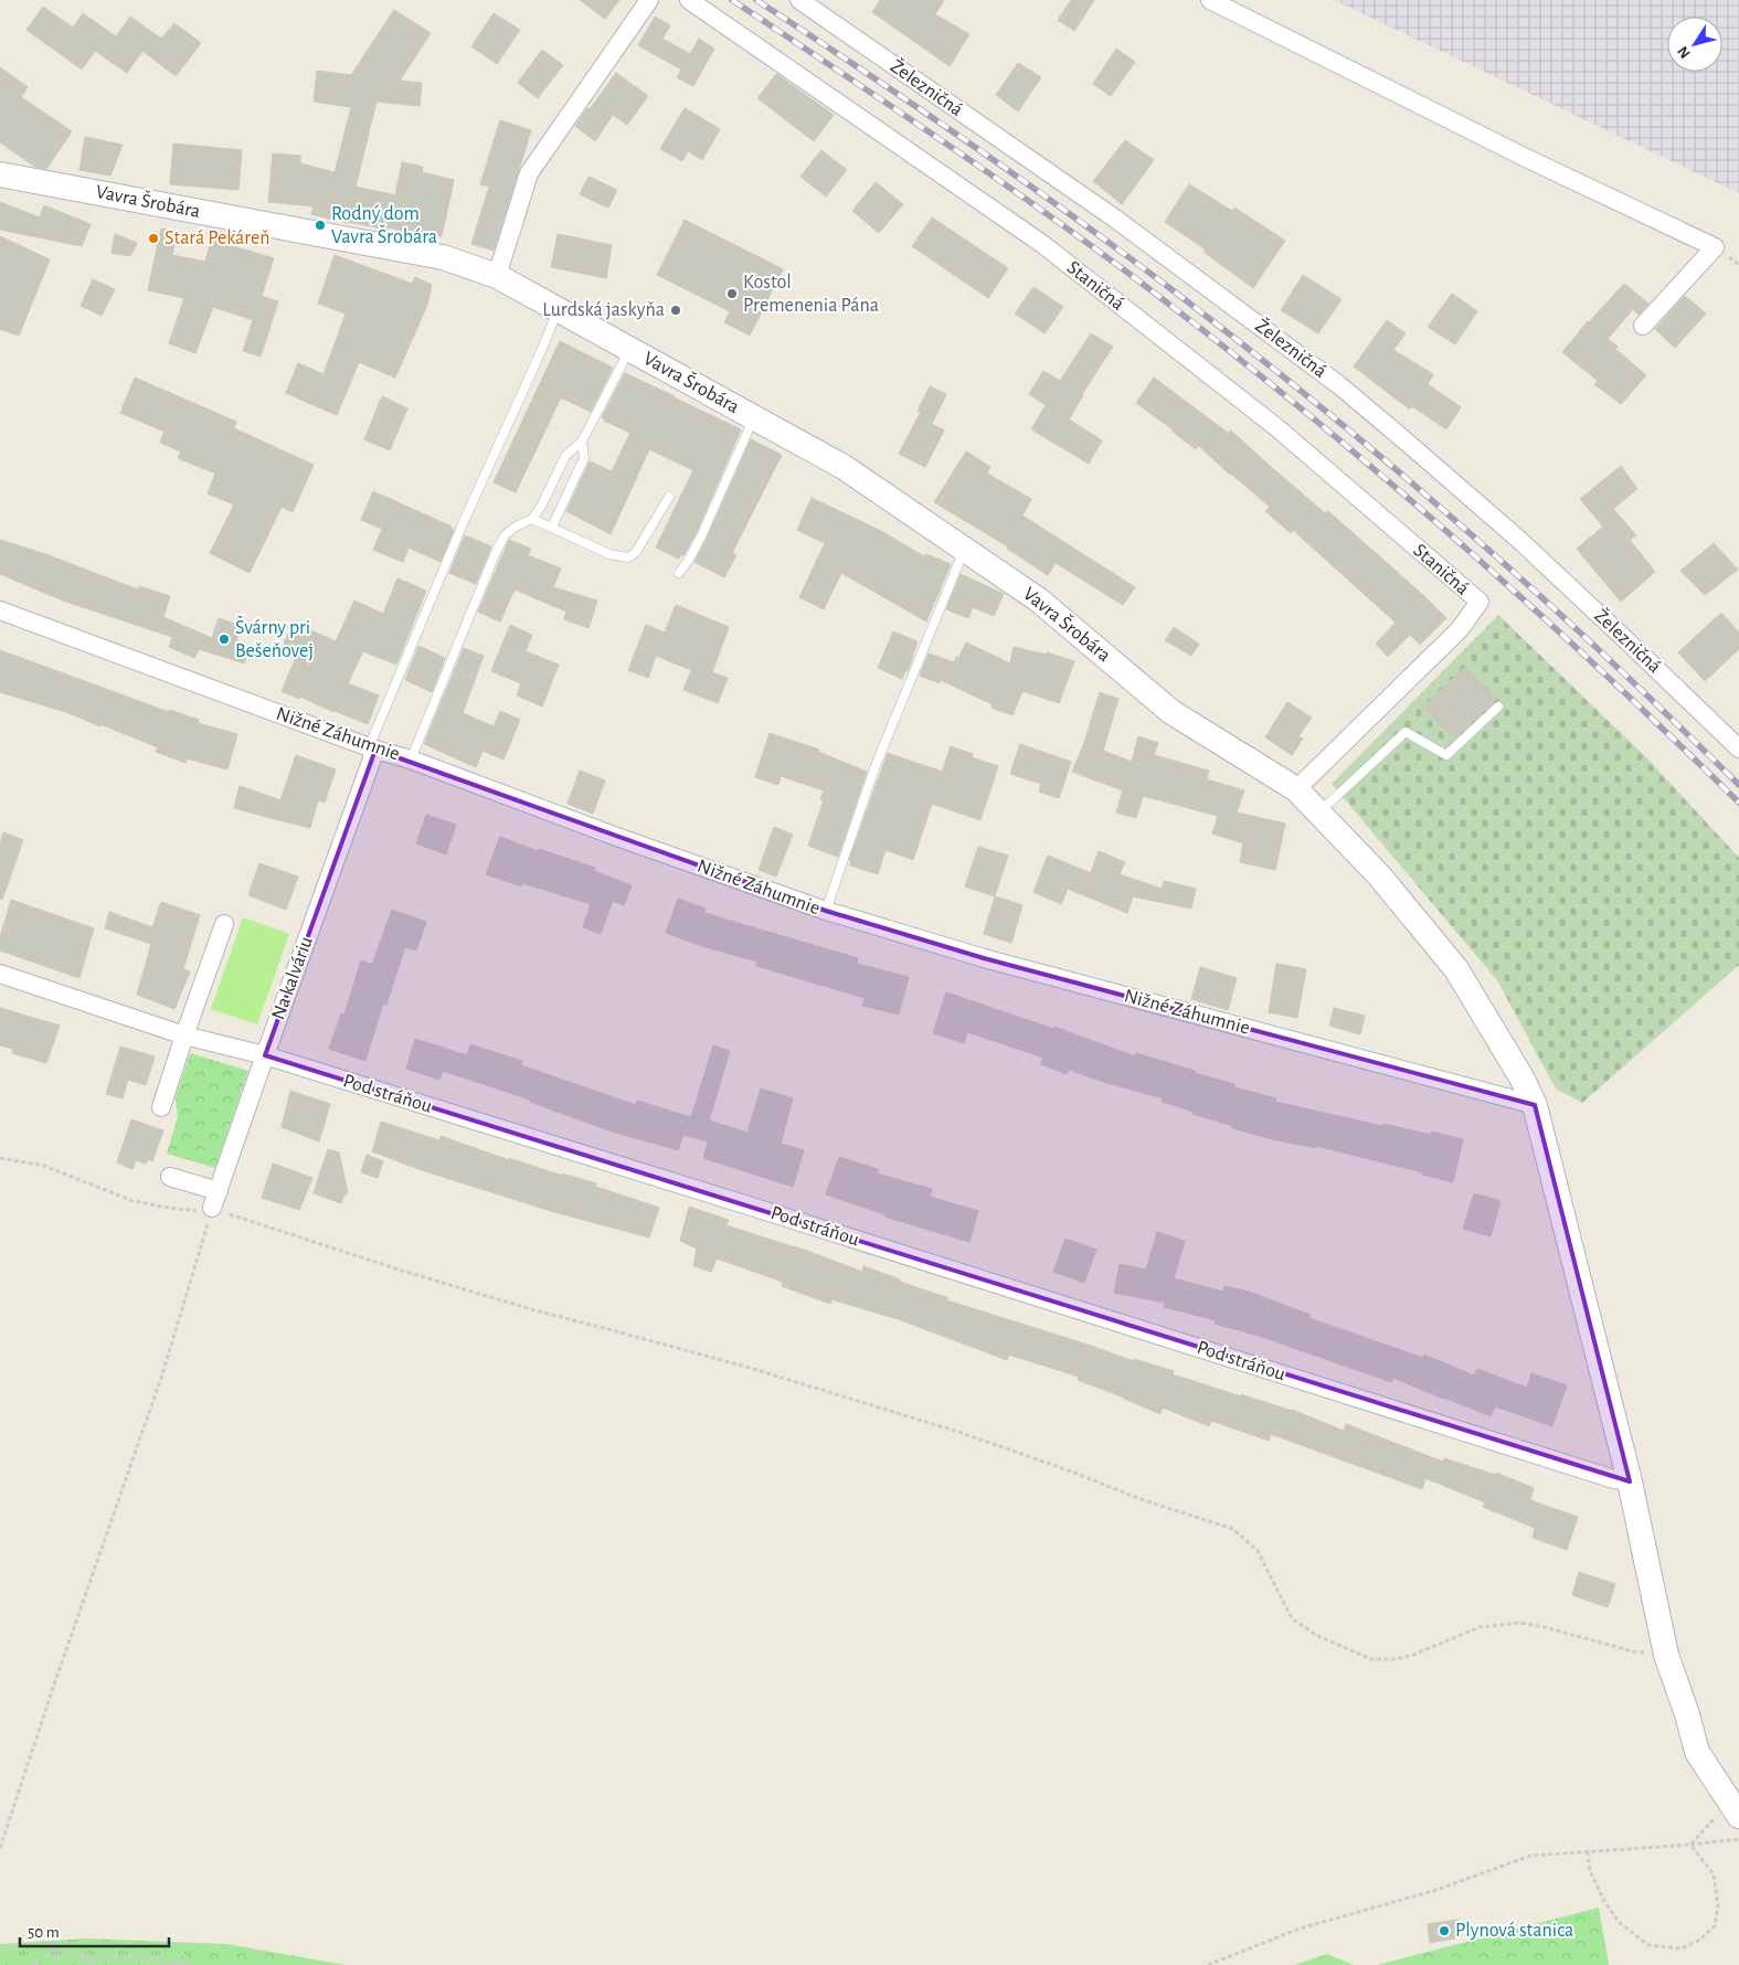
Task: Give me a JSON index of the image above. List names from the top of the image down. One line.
{"streets":{"street":["Železničná","Vavra Šrobára","Staničná","Nižné Záhumnie","Na kalváriu","Pod stráňou"]},"crossings":[["Vavra Šrobára","Staničná"],["Vavra Šrobára","Nižné Záhumnie"],["Vavra Šrobára","Pod stráňou"],["Nižné Záhumnie","Na kalváriu"],["Na kalváriu","Pod stráňou"]],"places":["Rodný dom Vavra Šrobára","Stará Pekáreň","Kostol Premenenia Pána","Lurdská jaskyňa","Švárny pri Bešeňovej","Plynová stanica"],"scale_bar":"50 m","north":"bottom left"}
